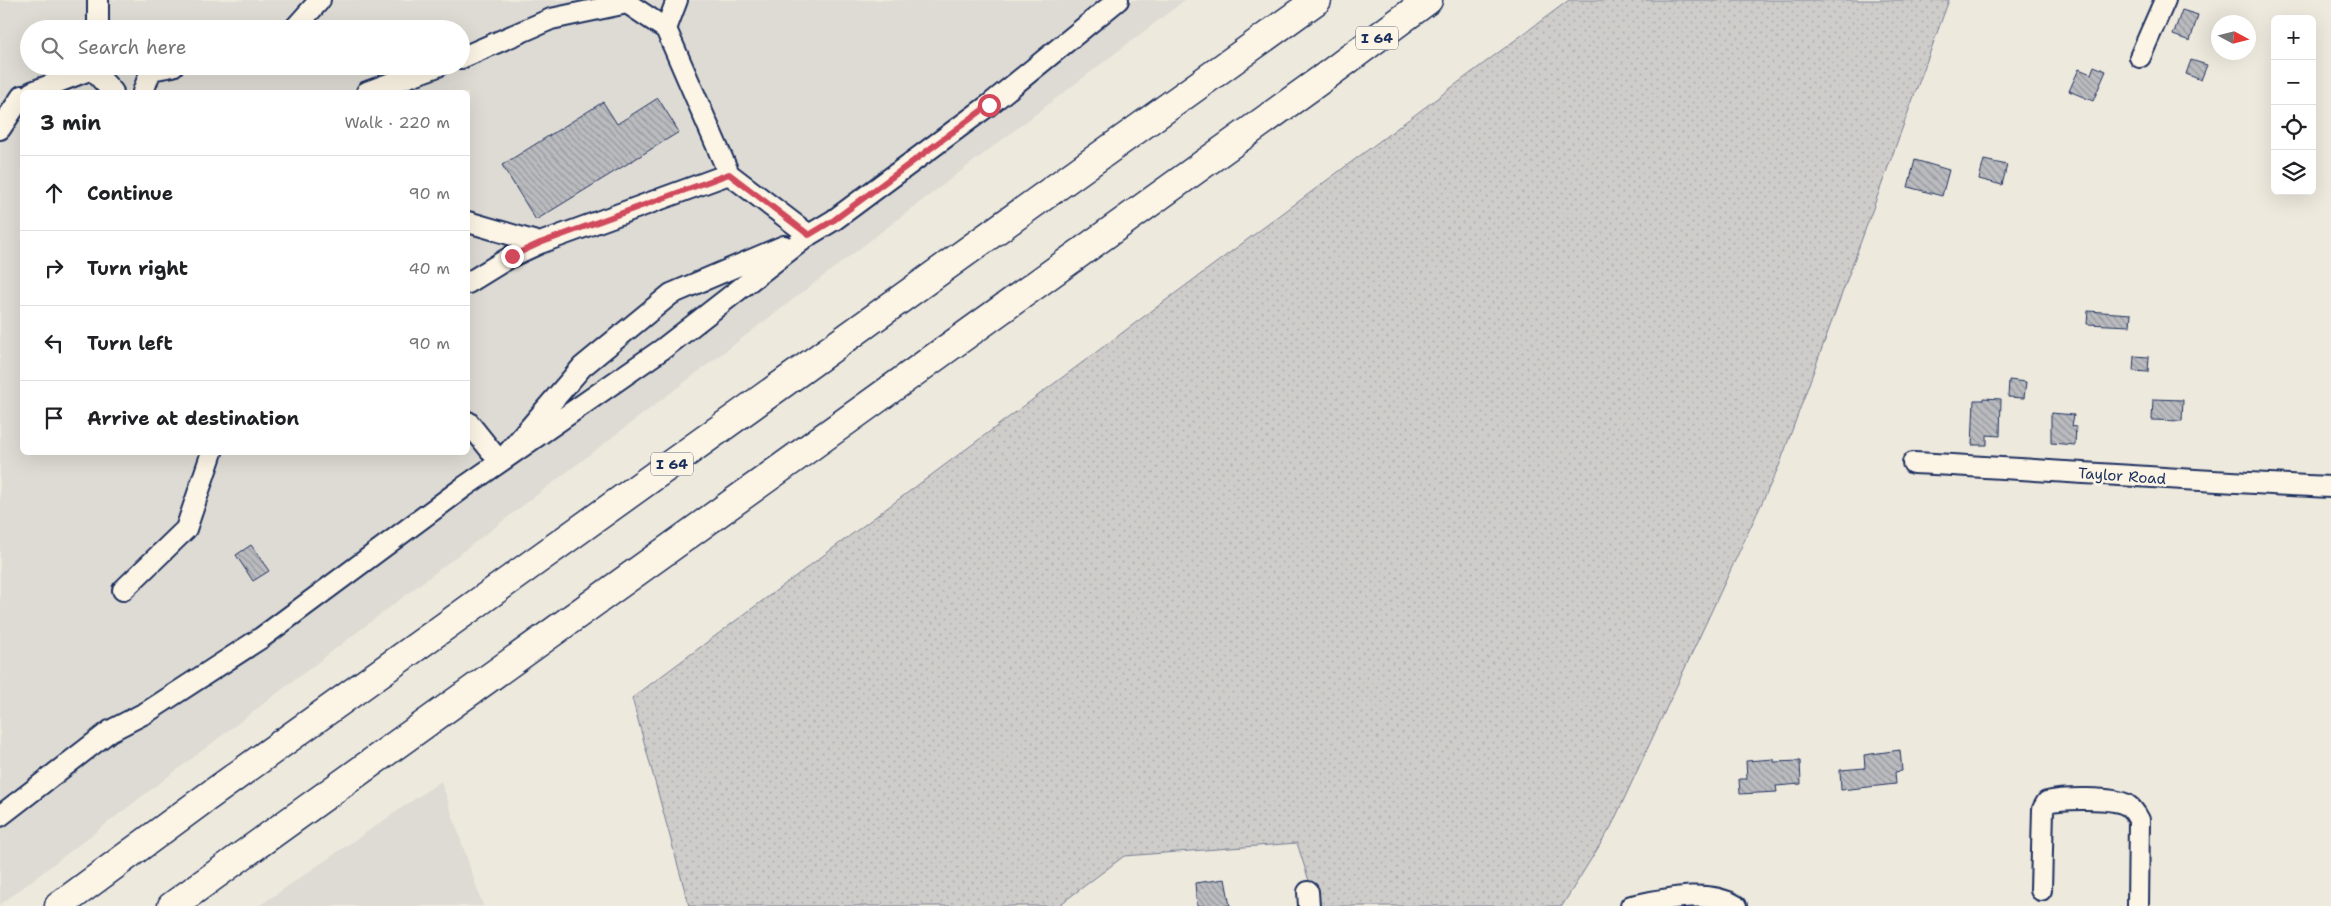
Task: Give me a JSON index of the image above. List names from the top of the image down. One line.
{"streets":{"highway":["I 64"],"street":["Taylor Road"]},"north":"right","page":{"map_buttons":["+","−"],"search":"Search here","heading":["3 min","Walk · 220 m"],"list":[["Continue","90 m"],["Turn right","40 m"],["Turn left","90 m"],"Arrive at destination"]}}
